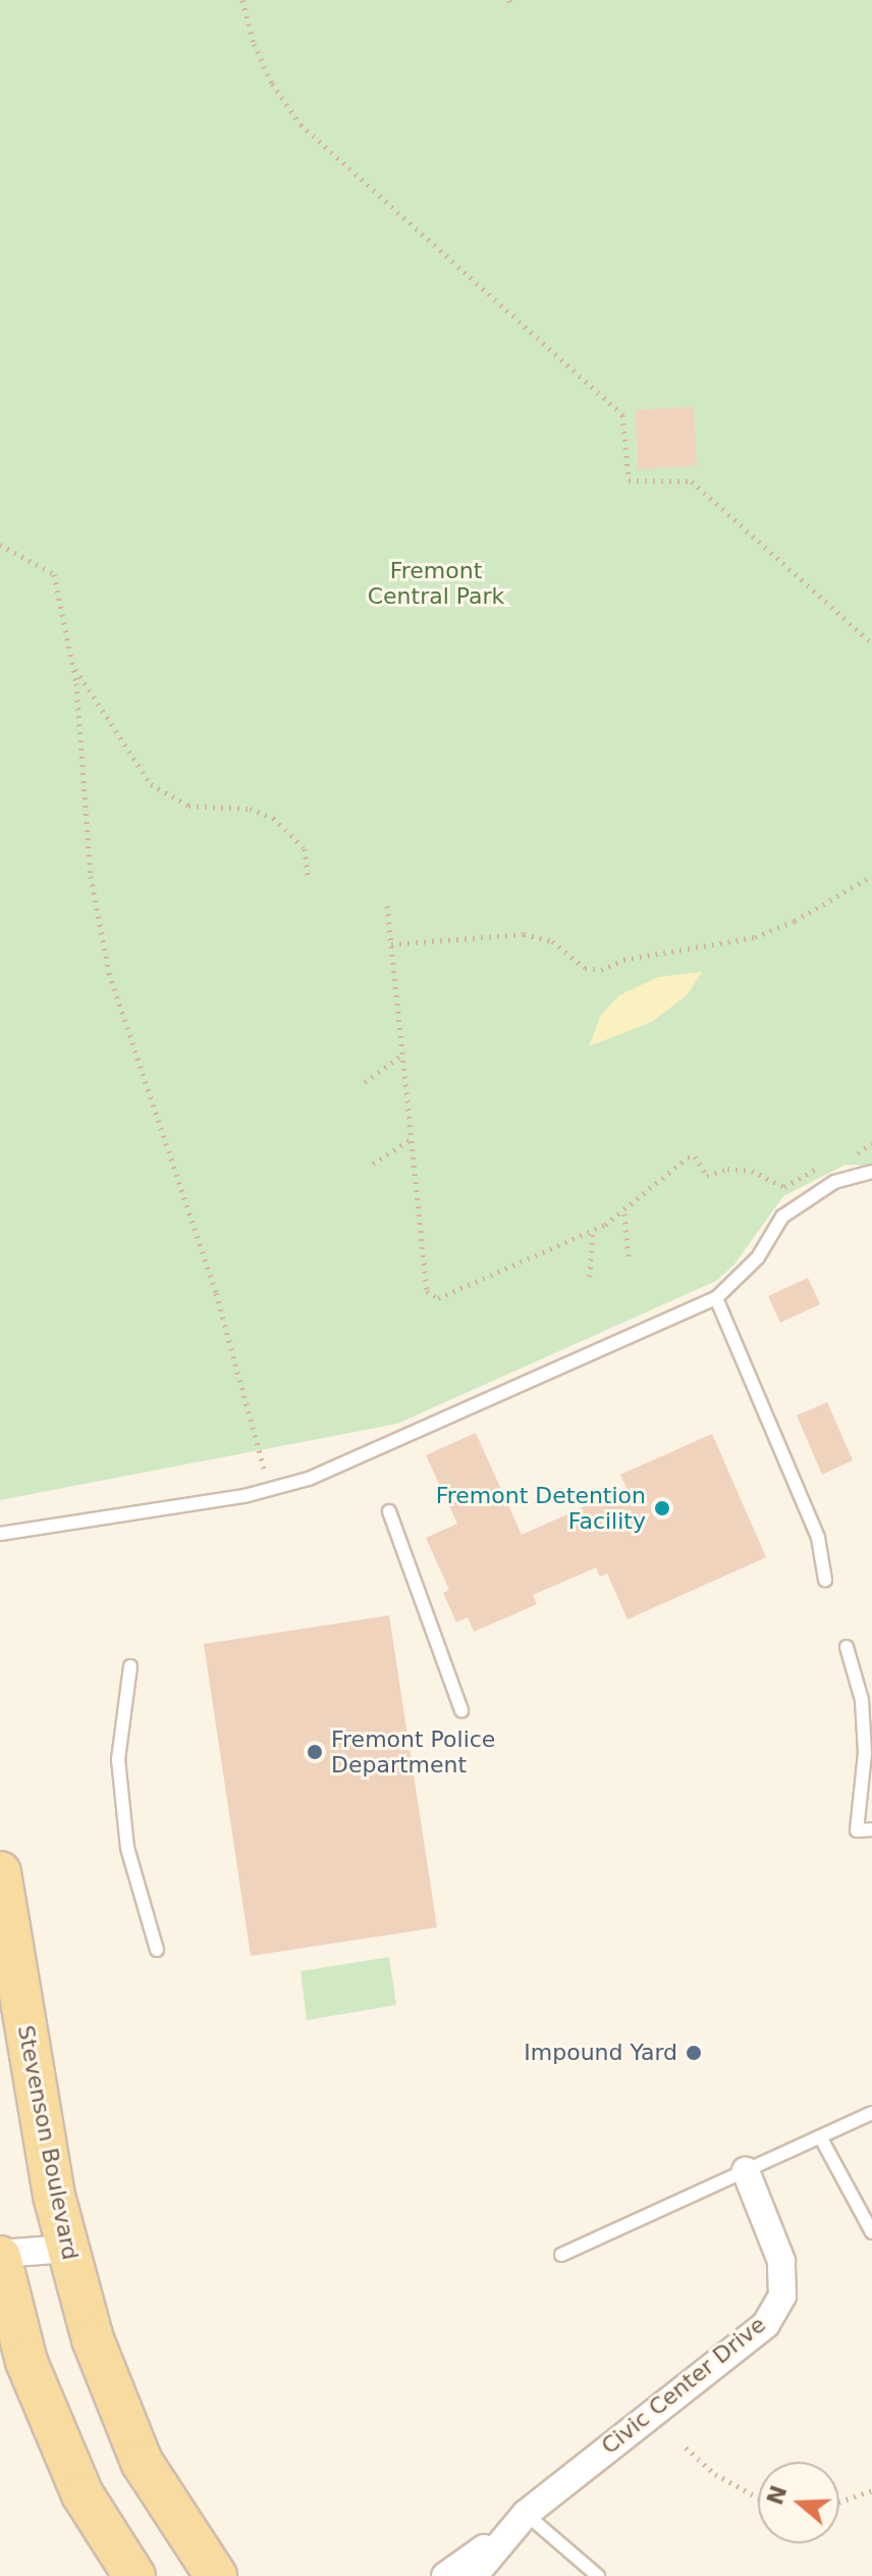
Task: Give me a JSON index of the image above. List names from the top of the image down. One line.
{"streets":{"main road":["Stevenson Boulevard"],"street":["Civic Center Drive"]},"parks":["Fremont Central Park"],"places":["Fremont Detention Facility","Fremont Police Department","Impound Yard"],"north":"left"}
